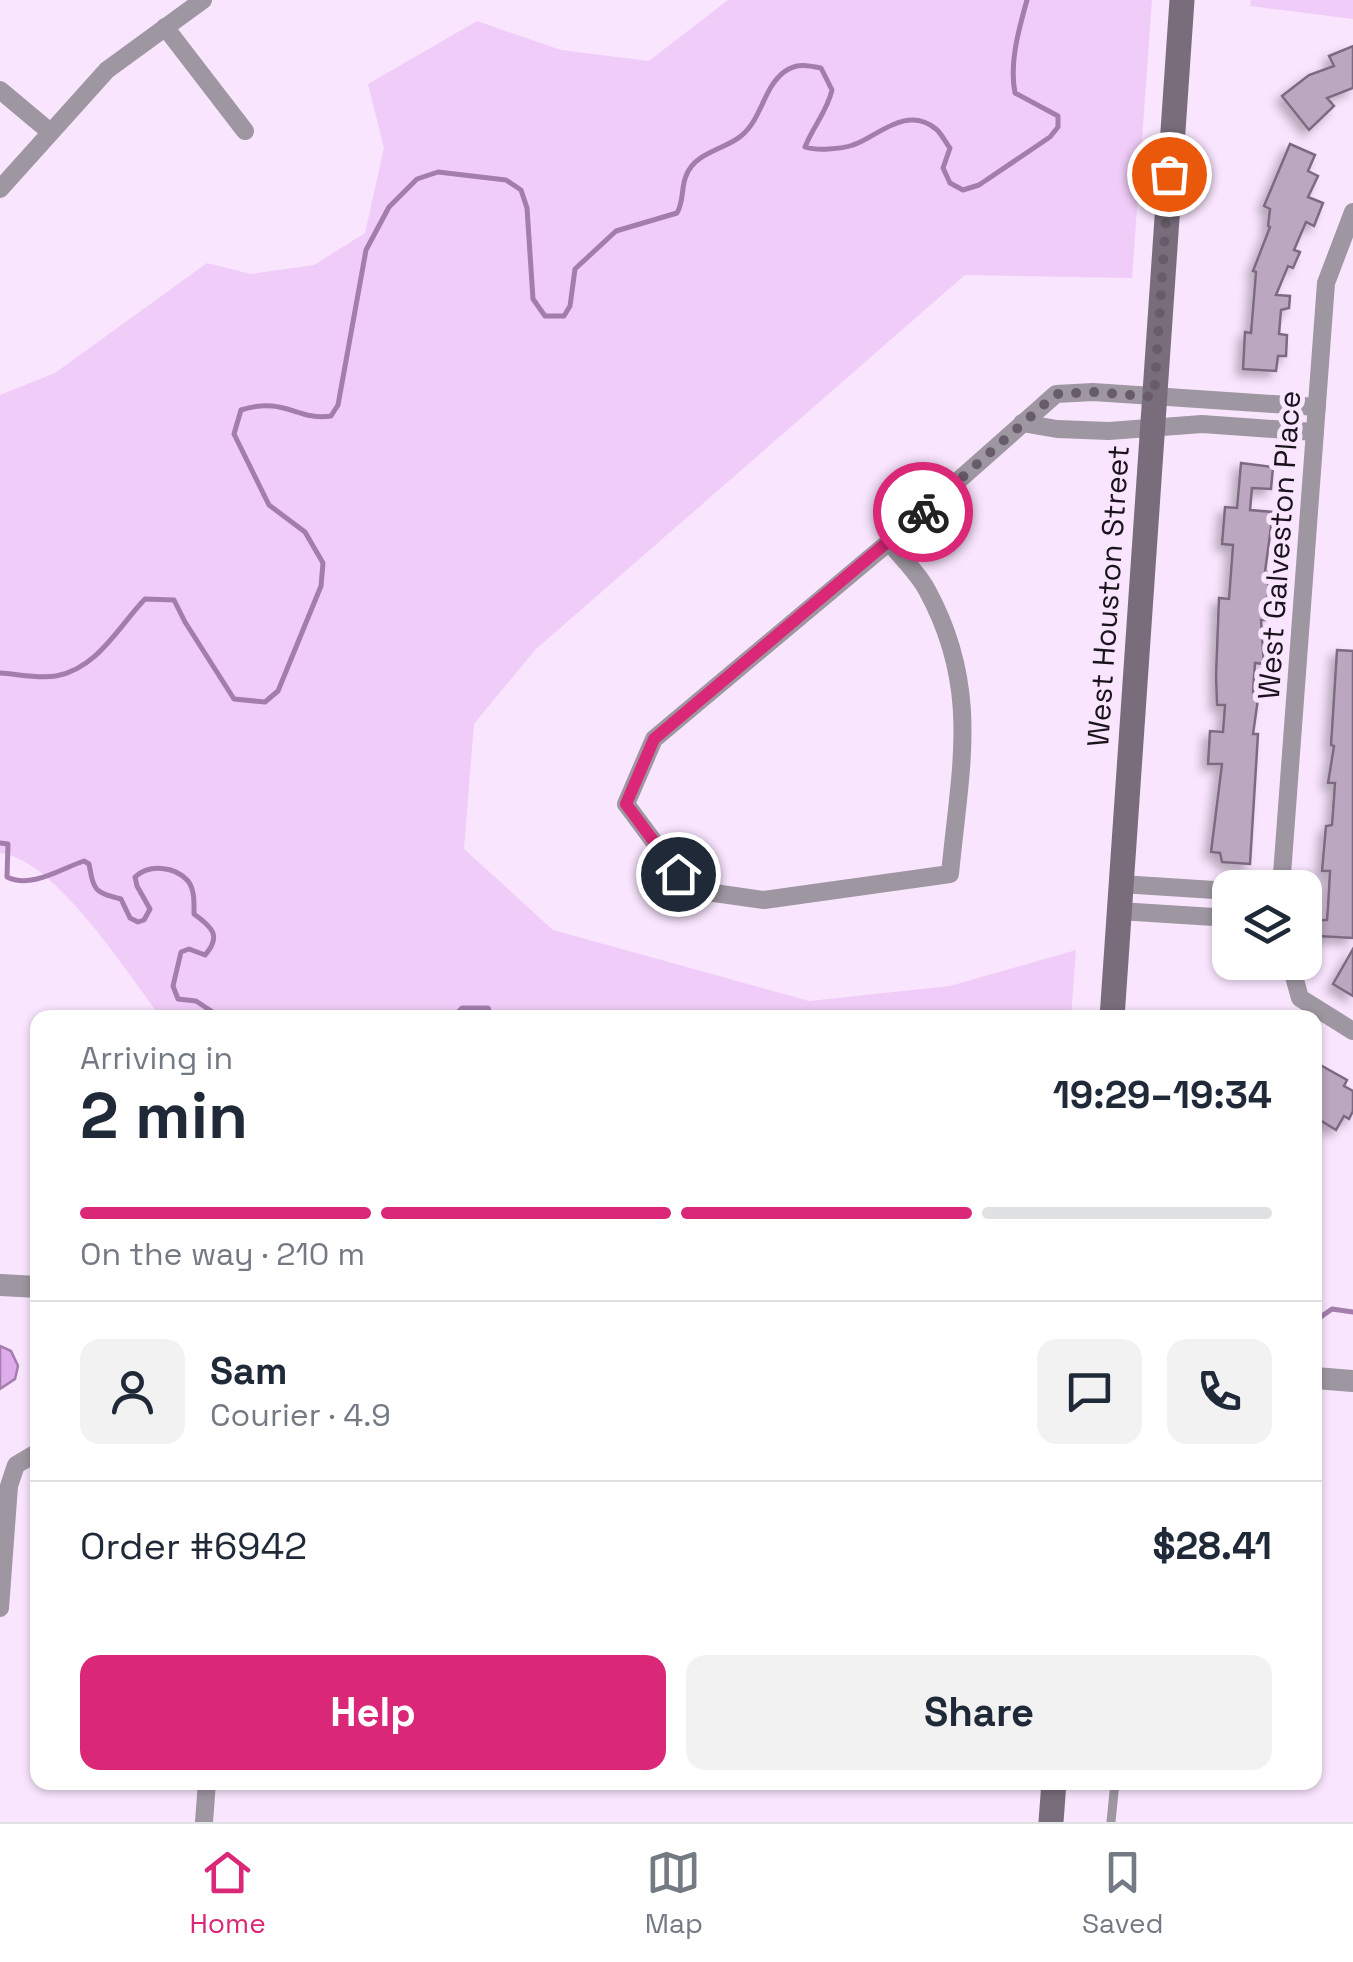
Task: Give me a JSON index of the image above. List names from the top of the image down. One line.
{"streets":{"main road":["West Houston Street"],"street":["West Galveston Place"]},"page":{"heading":["2 min","Arriving in","19:29–19:34"],"panel":["Sam","Courier · 4.9","Order #6942","$28.41"],"bar":"On the way · 210 m","buttons":["Help","Share"],"tabs":["Home","Map","Saved"]}}
